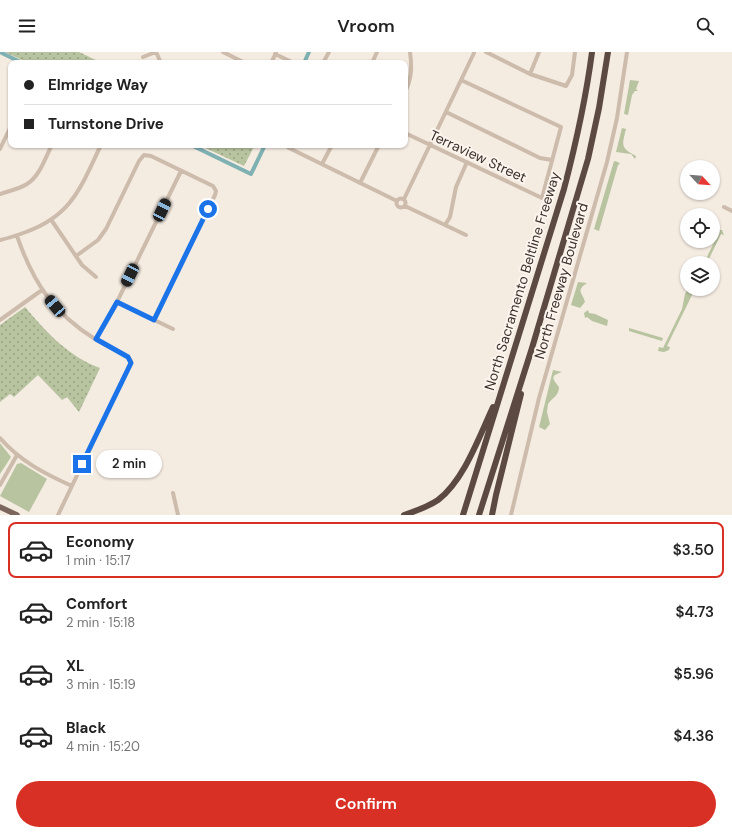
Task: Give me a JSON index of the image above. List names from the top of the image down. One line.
{"streets":{"highway":["North Sacramento Beltline Freeway"],"street":["Terraview Street","North Freeway Boulevard"]},"north":"bottom right","page":{"header":"Vroom","banner":["Elmridge Way","Turnstone Drive"],"bubble":"2 min","list":[{"name":"Economy","note":"1 min · 15:17","value":"$3.50"},{"name":"Comfort","note":"2 min · 15:18","value":"$4.73"},{"name":"XL","note":"3 min · 15:19","value":"$5.96"},{"name":"Black","note":"4 min · 15:20","value":"$4.36"}],"buttons":"Confirm"}}
